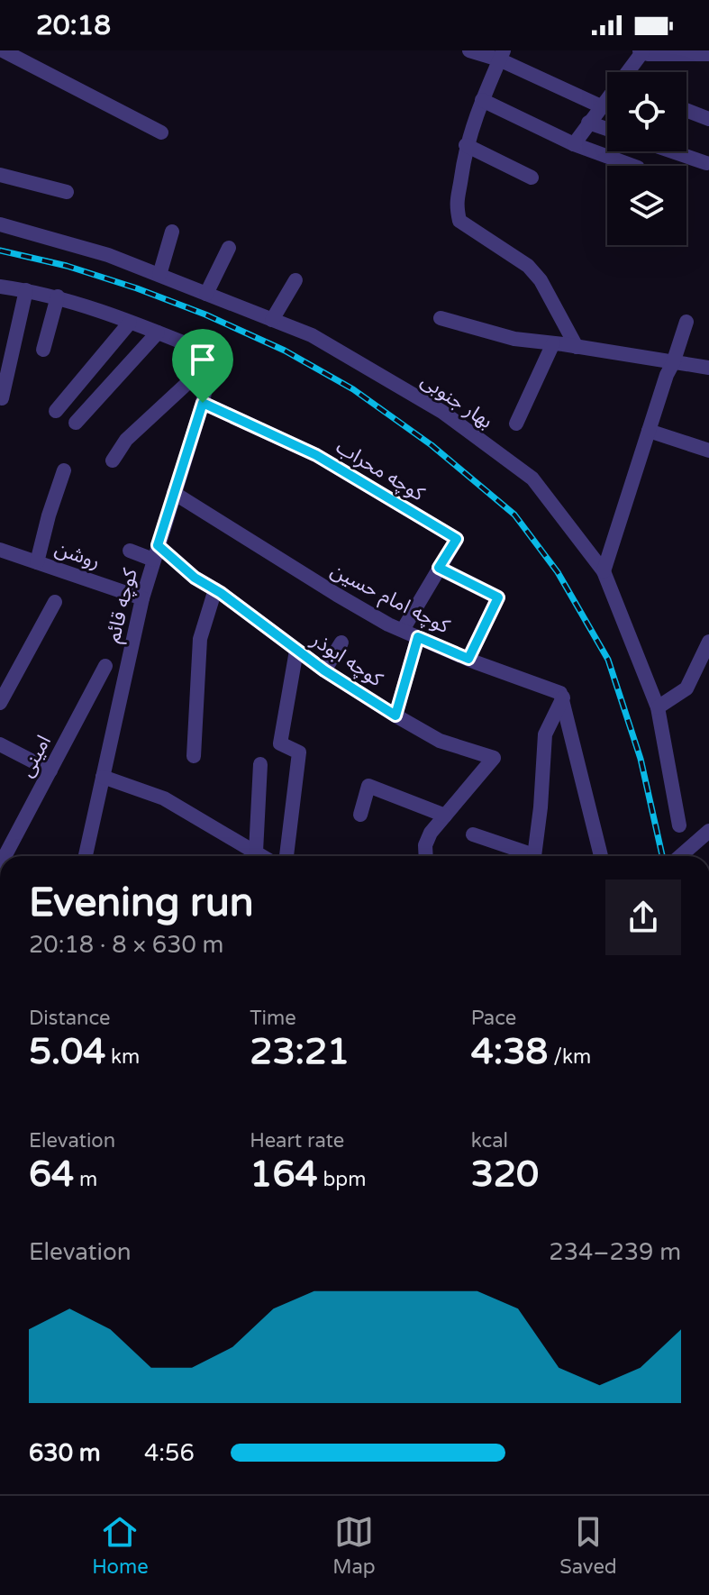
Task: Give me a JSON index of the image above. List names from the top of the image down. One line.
{"streets":{"street":["بهار جنوبی","کوچه محراب","روشن","کوچه امام حسین","کوچه قائم","کوچه ابوذر","امینی"]},"crossings":[["کوچه محراب","کوچه قائم"],["روشن","کوچه قائم"],["کوچه امام حسین","کوچه قائم"],["کوچه قائم","کوچه ابوذر"]],"page":{"status":"20:18","heading":["Evening run","20:18 · 8 × 630 m"],"stats":[["Distance","5.04 km"],["Time","23:21"],["Pace","4:38 /km"],["Elevation","64 m"],["Heart rate","164 bpm"],["kcal","320"]],"chart":["Elevation","234–239 m"],"list":[{"name":"630 m","note":"4:56"}],"tabs":["Home","Map","Saved"]}}
